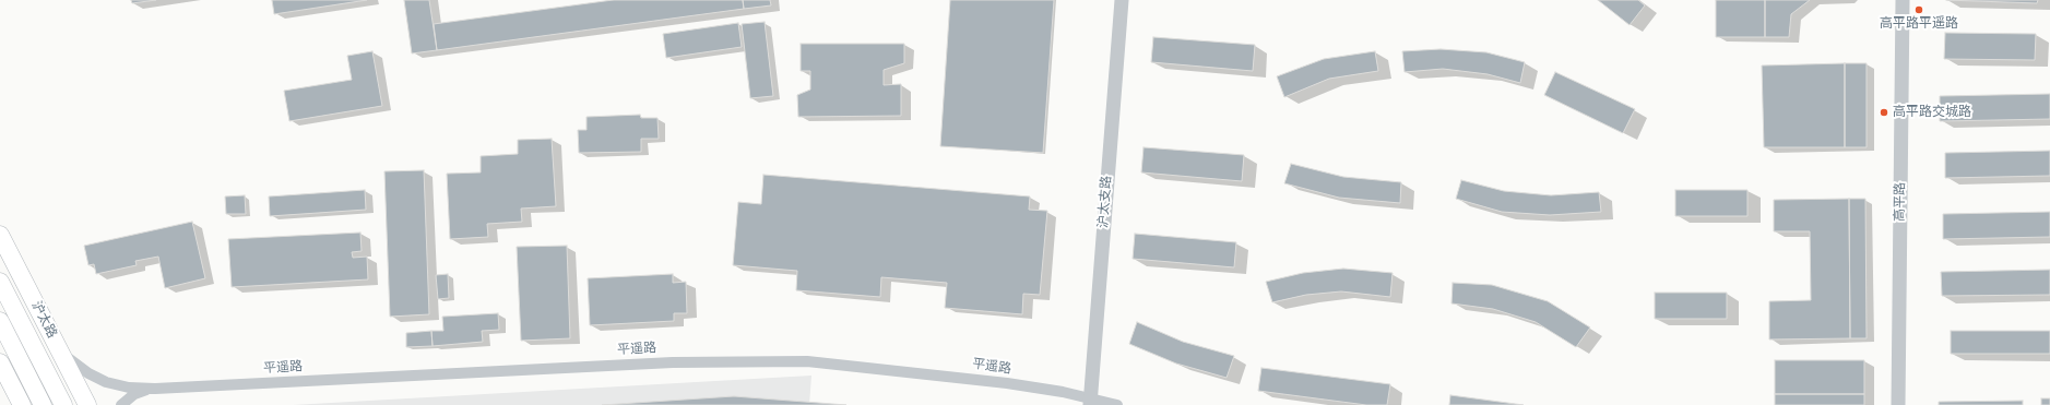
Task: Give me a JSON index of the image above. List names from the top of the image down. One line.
{"streets":{"main road":["沪太路"],"street":["沪太支路","高平路","平遥路"]},"crossings":[["沪太支路","平遥路"],["沪太路","平遥路"]],"places":["高平路平遥路","高平路交城路"]}
